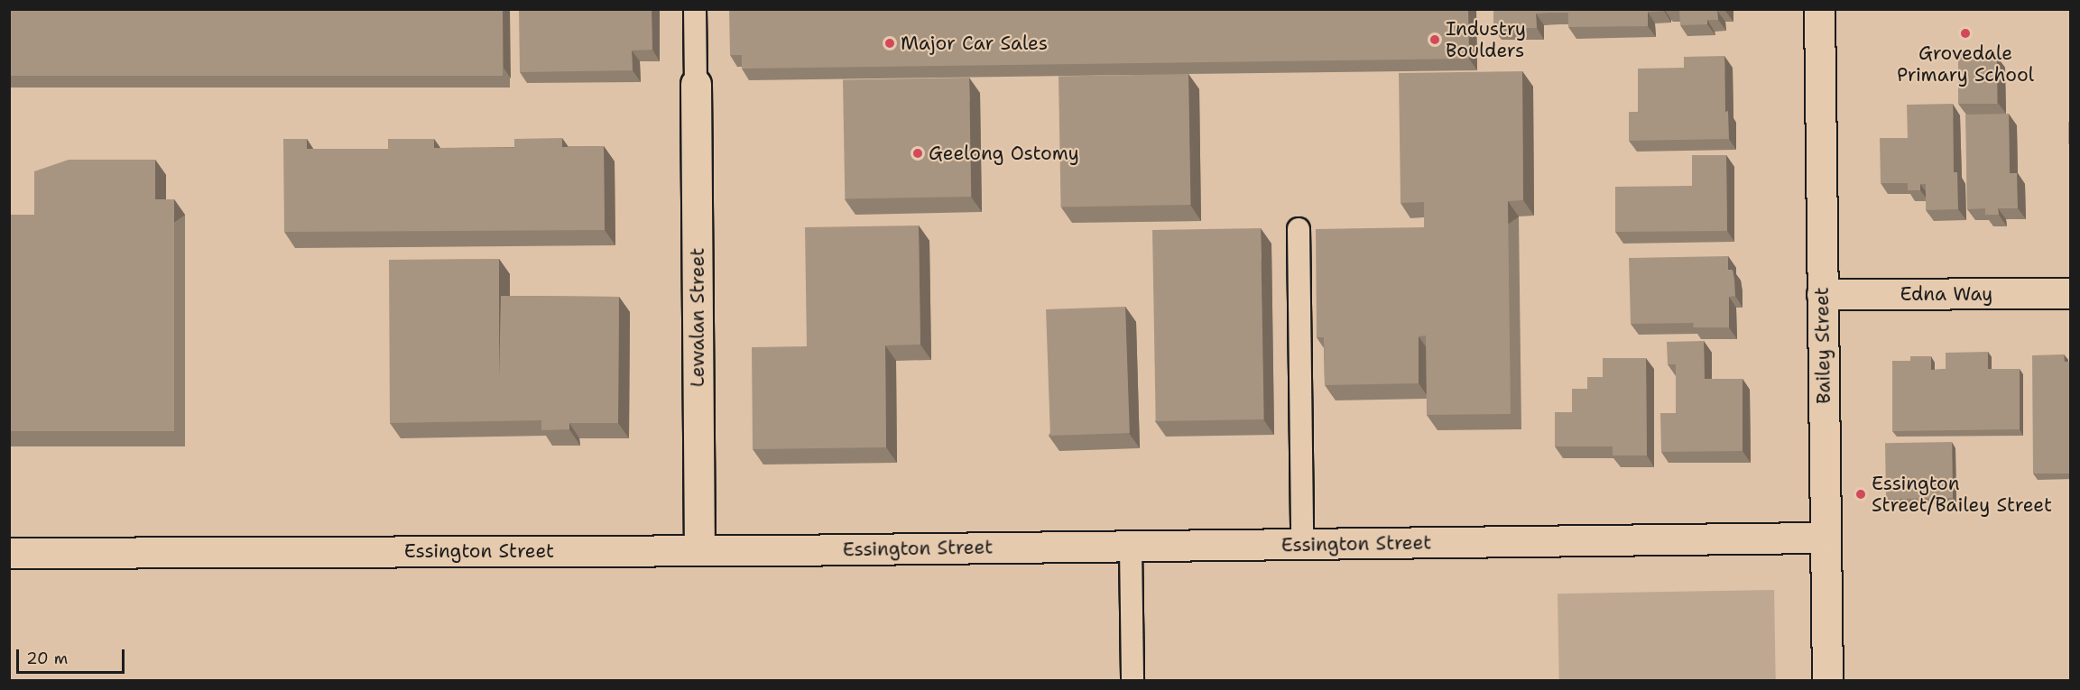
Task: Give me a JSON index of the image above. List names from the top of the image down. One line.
{"streets":{"street":["Edna Way","Lewalan Street","Bailey Street","Essington Street"]},"crossings":[["Edna Way","Bailey Street"],["Lewalan Street","Essington Street"],["Bailey Street","Essington Street"]],"places":["Grovedale Primary School","Industry Boulders","Major Car Sales","Geelong Ostomy","Essington Street/Bailey Street"],"scale_bar":"20 m"}
